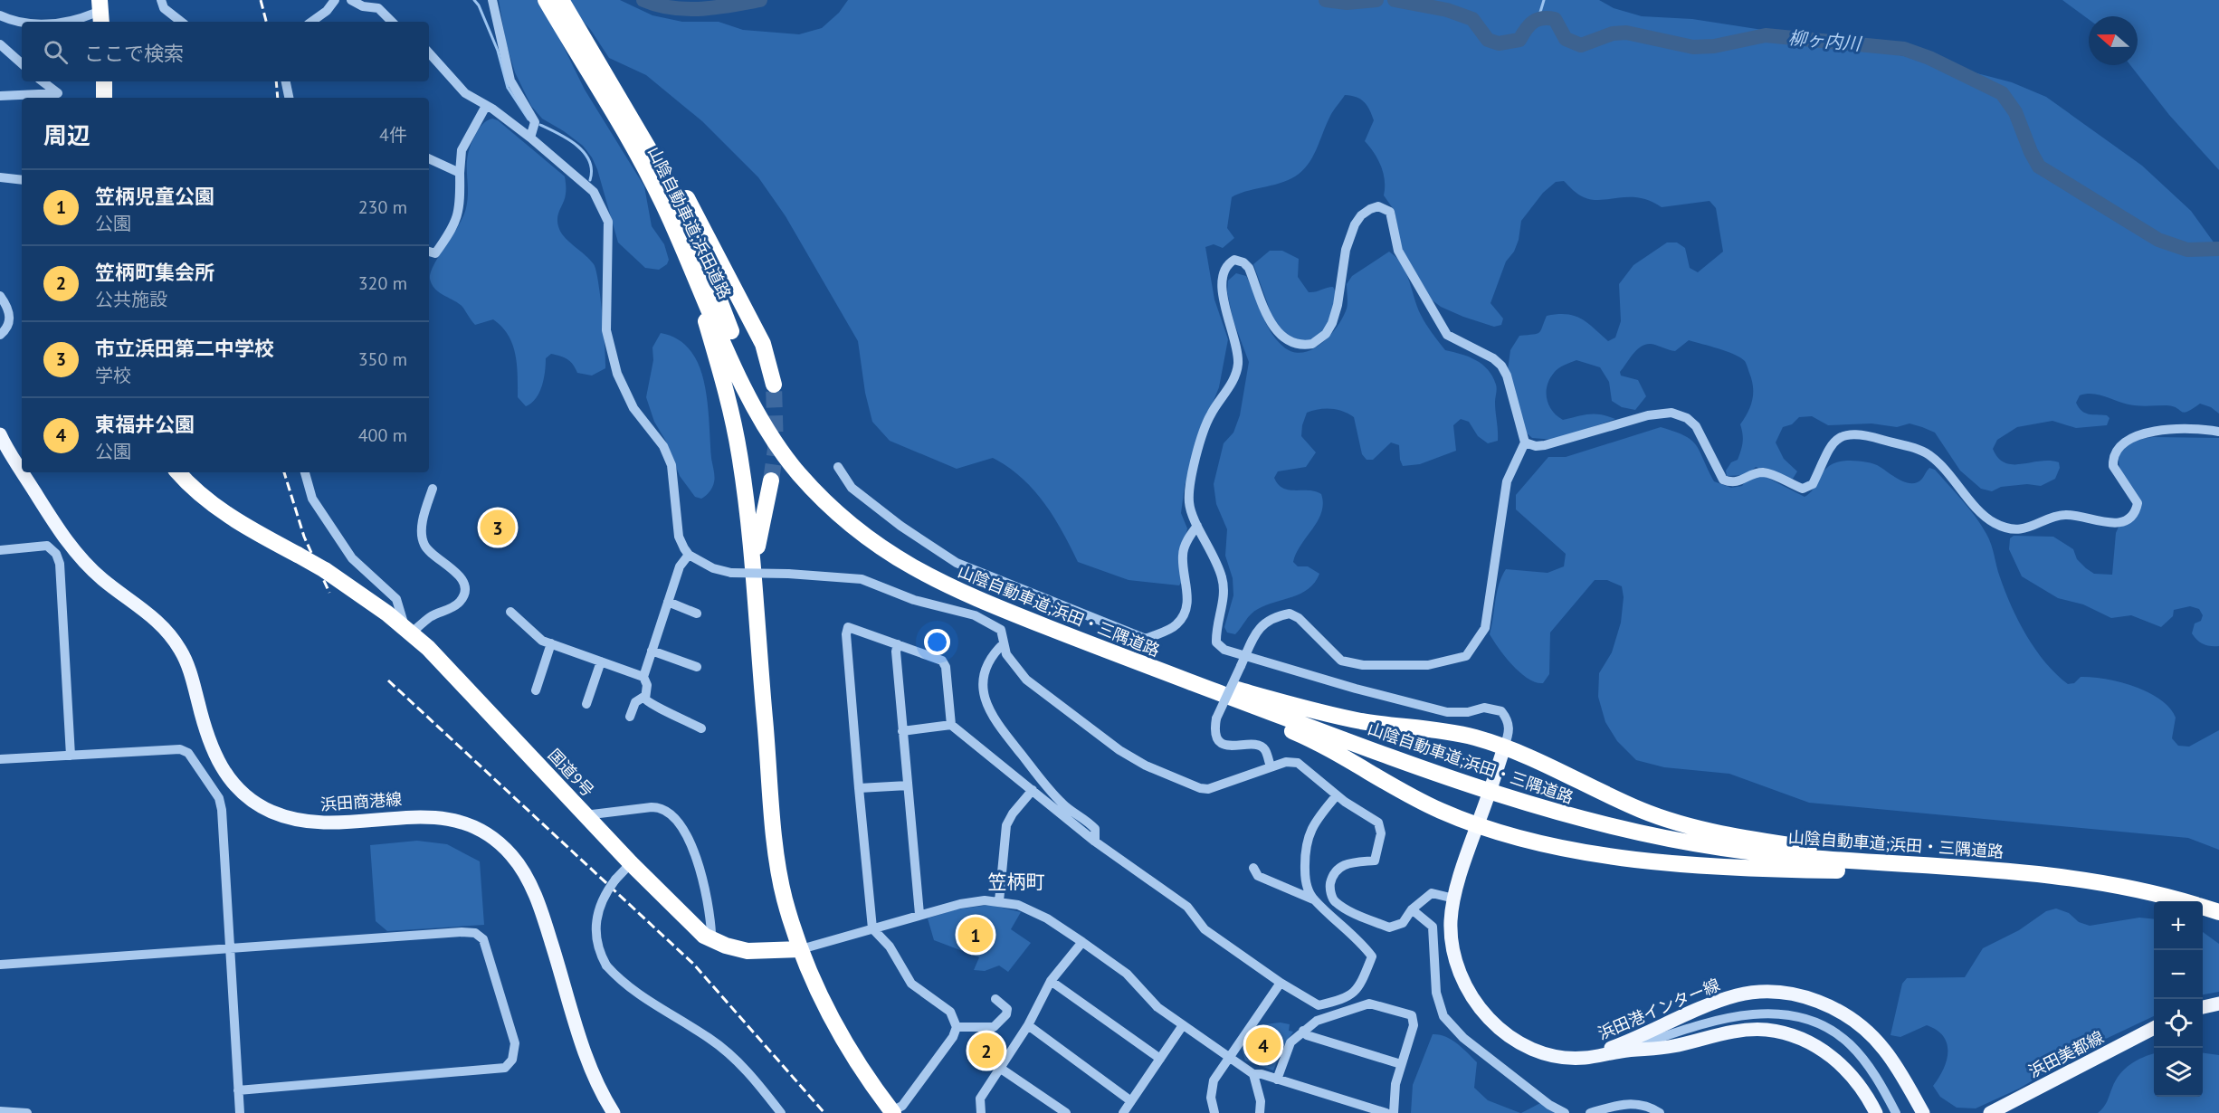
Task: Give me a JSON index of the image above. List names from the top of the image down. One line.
{"streets":{"highway":["山陰自動車道;浜田道路","山陰自動車道;浜田・三隅道路","国道9号"],"main road":["浜田商港線","浜田港インター線","浜田美都線"]},"crossings":[["山陰自動車道;浜田道路","山陰自動車道;浜田・三隅道路"]],"districts":["笠柄町"],"water":["柳ヶ内川"],"north":"left","page":{"search":"ここで検索","heading":["周辺","4件"],"list":[{"mark":"1","name":"笠柄児童公園","note":"公園","value":"230 m"},{"mark":"2","name":"笠柄町集会所","note":"公共施設","value":"320 m"},{"mark":"3","name":"市立浜田第二中学校","note":"学校","value":"350 m"},{"mark":"4","name":"東福井公園","note":"公園","value":"400 m"}],"pins":["3","1","4","2"],"map_buttons":["+","−"]}}
